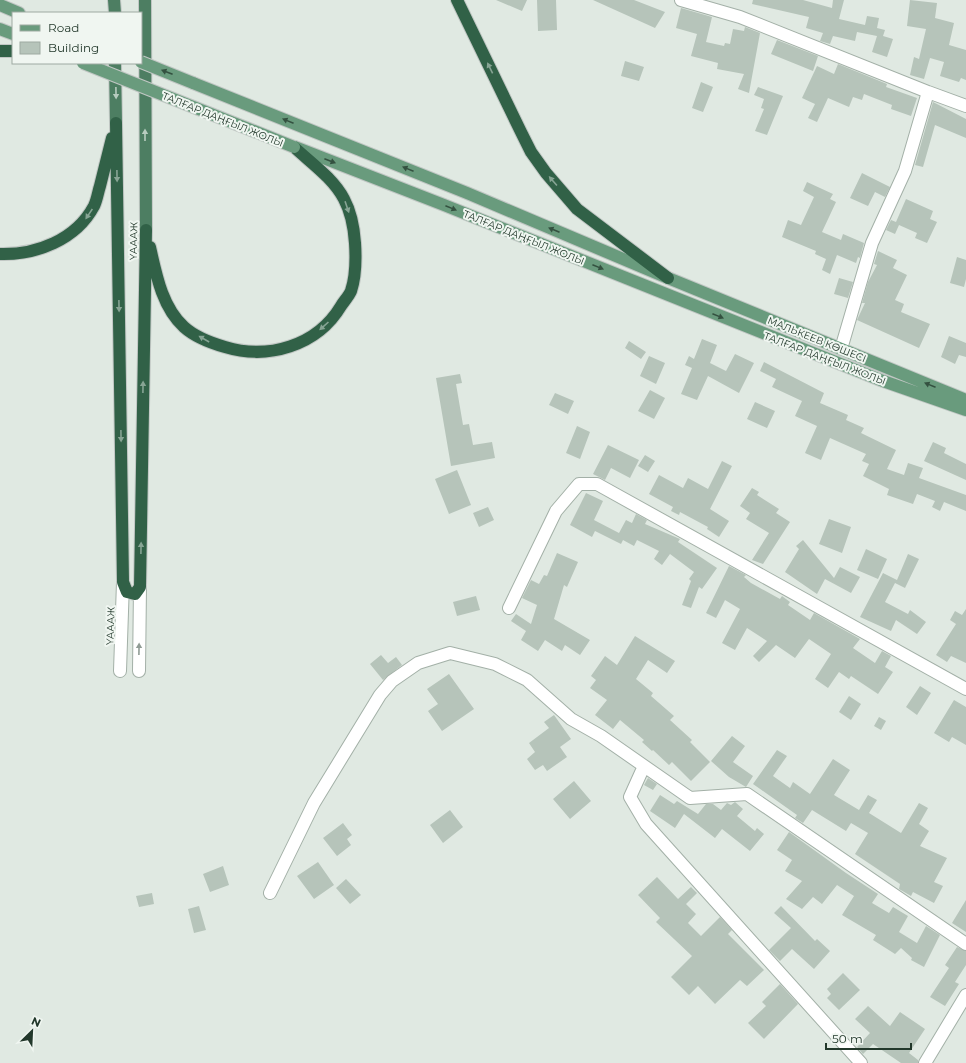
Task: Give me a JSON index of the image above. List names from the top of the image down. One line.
{"streets":{"highway":["ҮАААЖ"],"main road":["ТАЛҒАР ДАҢҒЫЛ ЖОЛЫ","МАЛЬКЕЕВ КӨШЕСІ"]},"crossings":[["ТАЛҒАР ДАҢҒЫЛ ЖОЛЫ","МАЛЬКЕЕВ КӨШЕСІ"]],"one_way":["МАЛЬКЕЕВ КӨШЕСІ"],"legend":["Road","Building"],"scale_bar":"50 m","north":"top right"}
